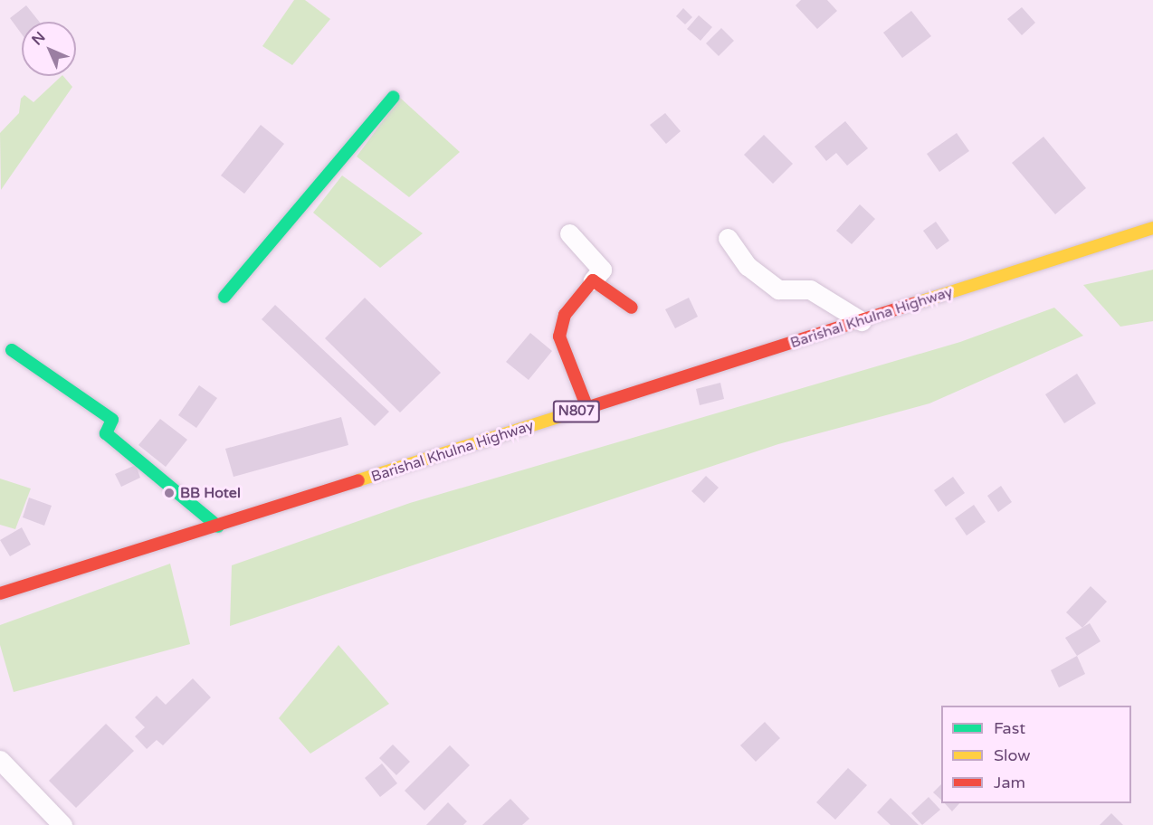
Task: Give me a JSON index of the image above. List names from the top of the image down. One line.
{"streets":{"main road":["Barishal Khulna Highway","N807"]},"places":["BB Hotel"],"legend":["Fast","Slow","Jam"],"north":"top left"}
